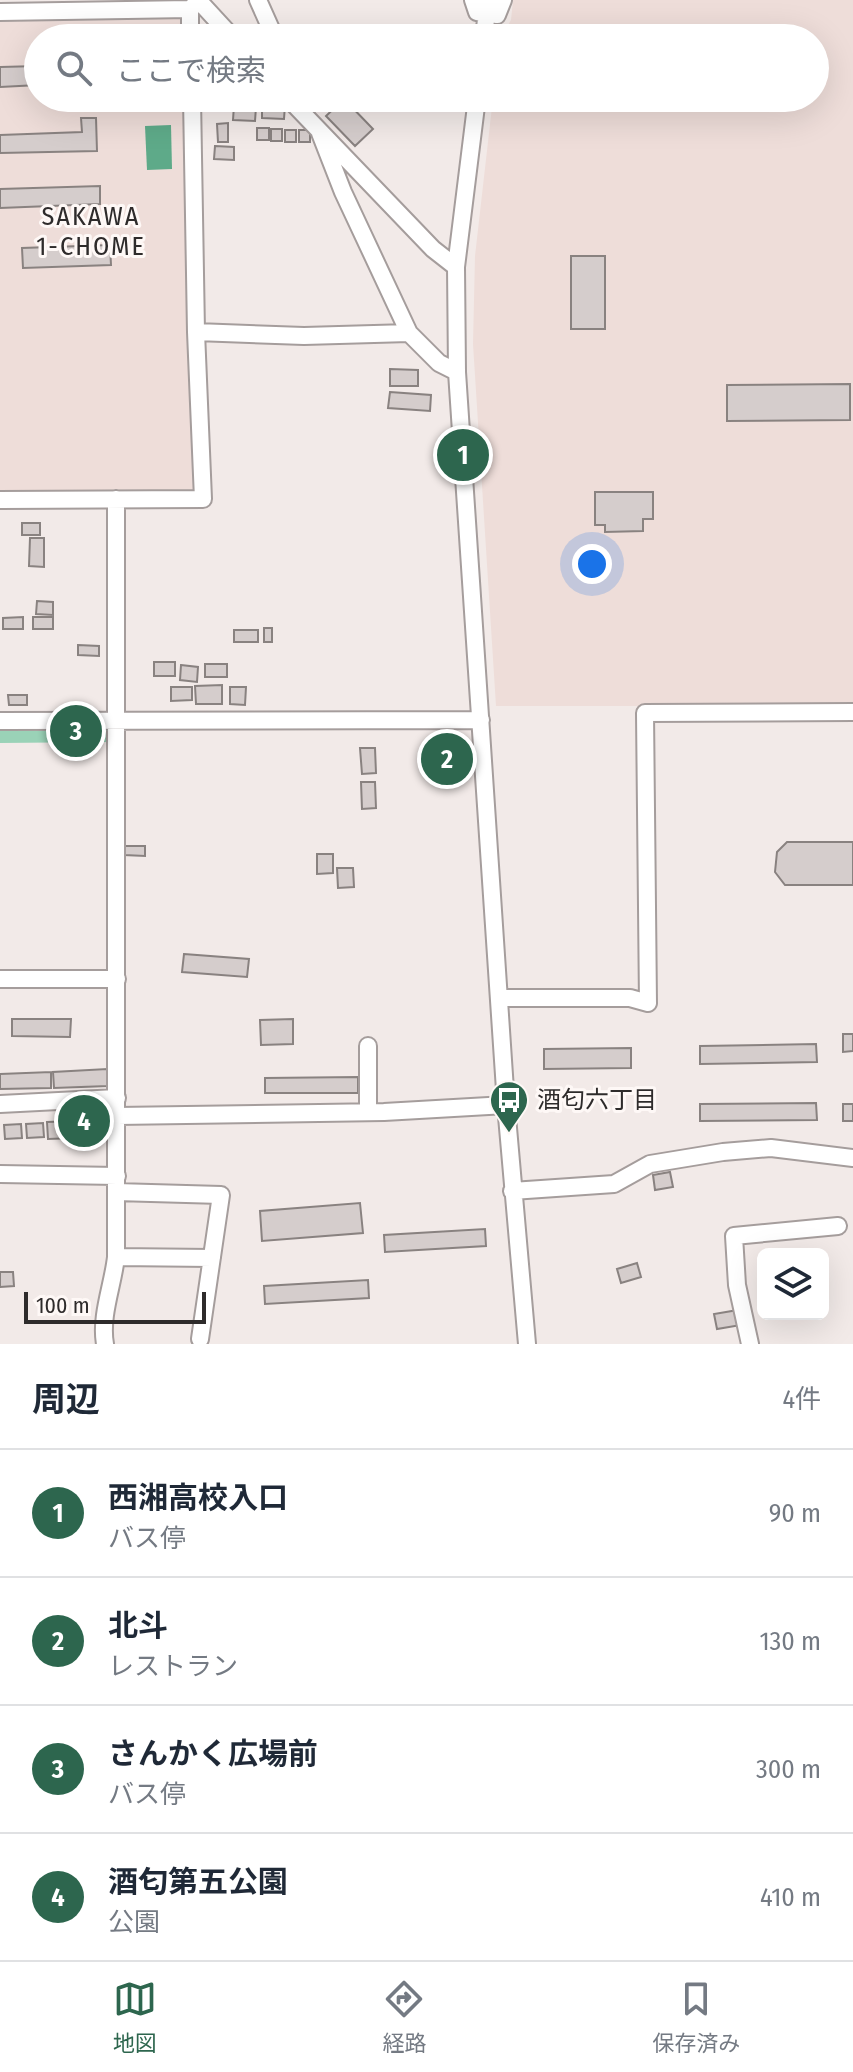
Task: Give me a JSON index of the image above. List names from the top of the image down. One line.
{"districts":["SAKAWA 1-CHOME"],"places":{"bus stop":["酒匂六丁目"]},"scale_bar":"100 m","page":{"search":"ここで検索","pins":["1","3","2","4"],"scale":"100 m","heading":["周辺","4件"],"list":[{"mark":"1","name":"西湘高校入口","note":"バス停","value":"90 m"},{"mark":"2","name":"北斗","note":"レストラン","value":"130 m"},{"mark":"3","name":"さんかく広場前","note":"バス停","value":"300 m"},{"mark":"4","name":"酒匂第五公園","note":"公園","value":"410 m"}],"nav":["地図","経路","保存済み"]}}
